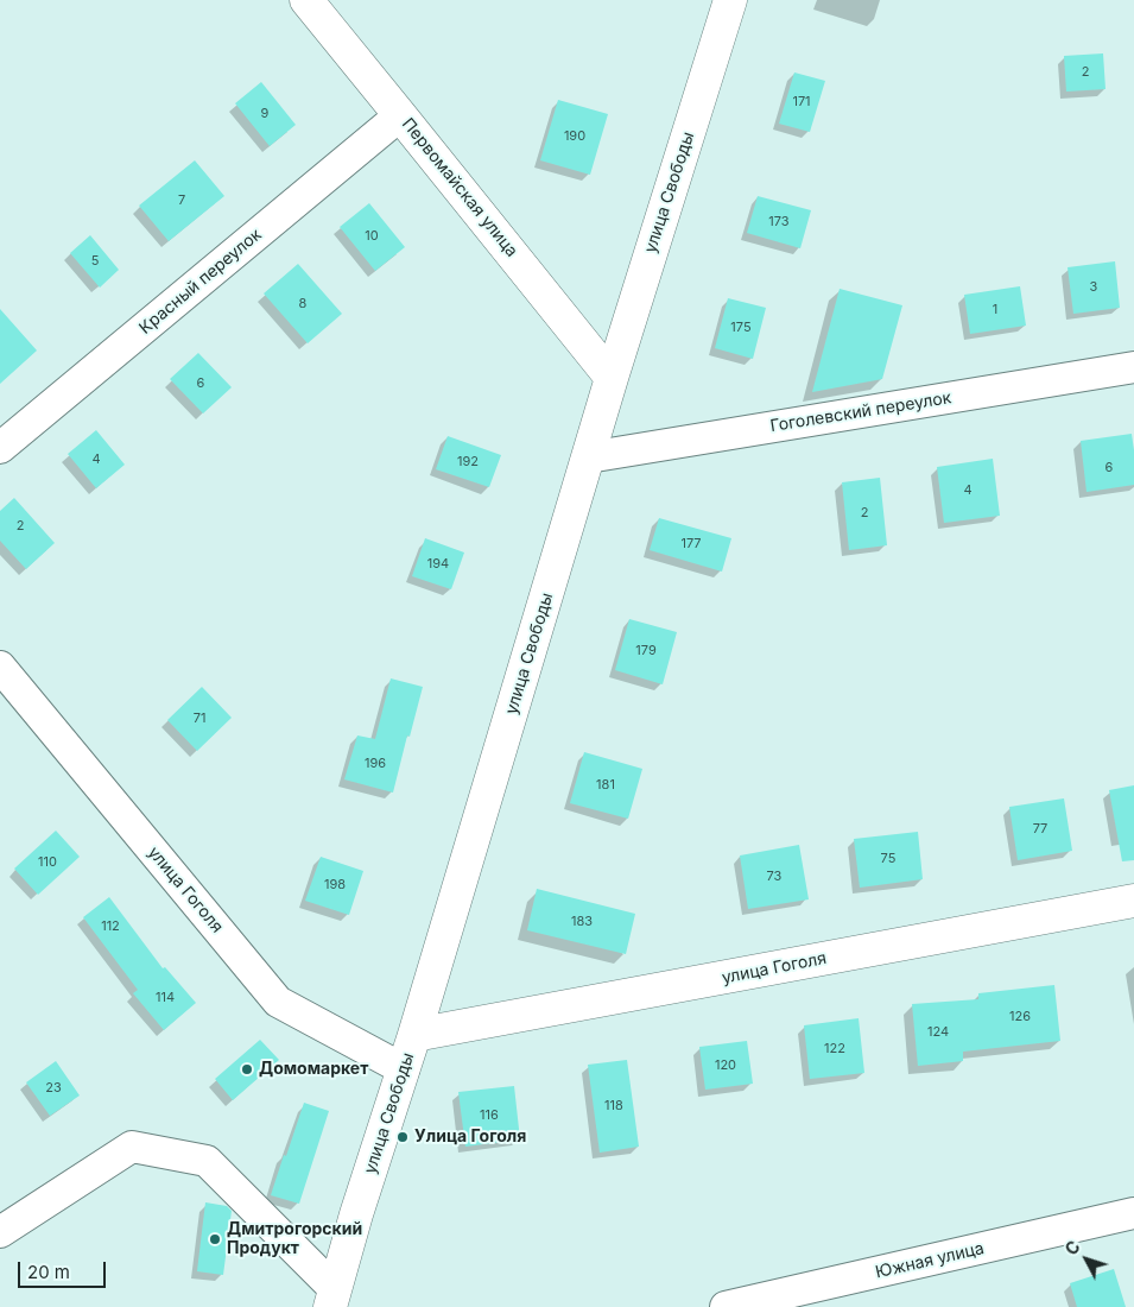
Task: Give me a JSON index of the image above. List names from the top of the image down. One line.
{"streets":{"main road":["Первомайская улица","улица Свободы","улица Гоголя"],"street":["Красный переулок","Гоголевский переулок","Южная улица"]},"crossings":[["Первомайская улица","улица Свободы"],["Первомайская улица","Красный переулок"],["улица Свободы","Гоголевский переулок"],["улица Свободы","улица Гоголя"]],"places":["Домомаркет","Улица Гоголя","Дмитрогорский Продукт"],"house_numbers":["2","171","9","190","7","173","10","5","3","8","1","175","6","4","192","6","4","2","2","177","194","179","71","196","181","77","75","110","73","198","183","112","114","126","124","122","120","23","118","116"],"scale_bar":"20 m","north":"top left"}
